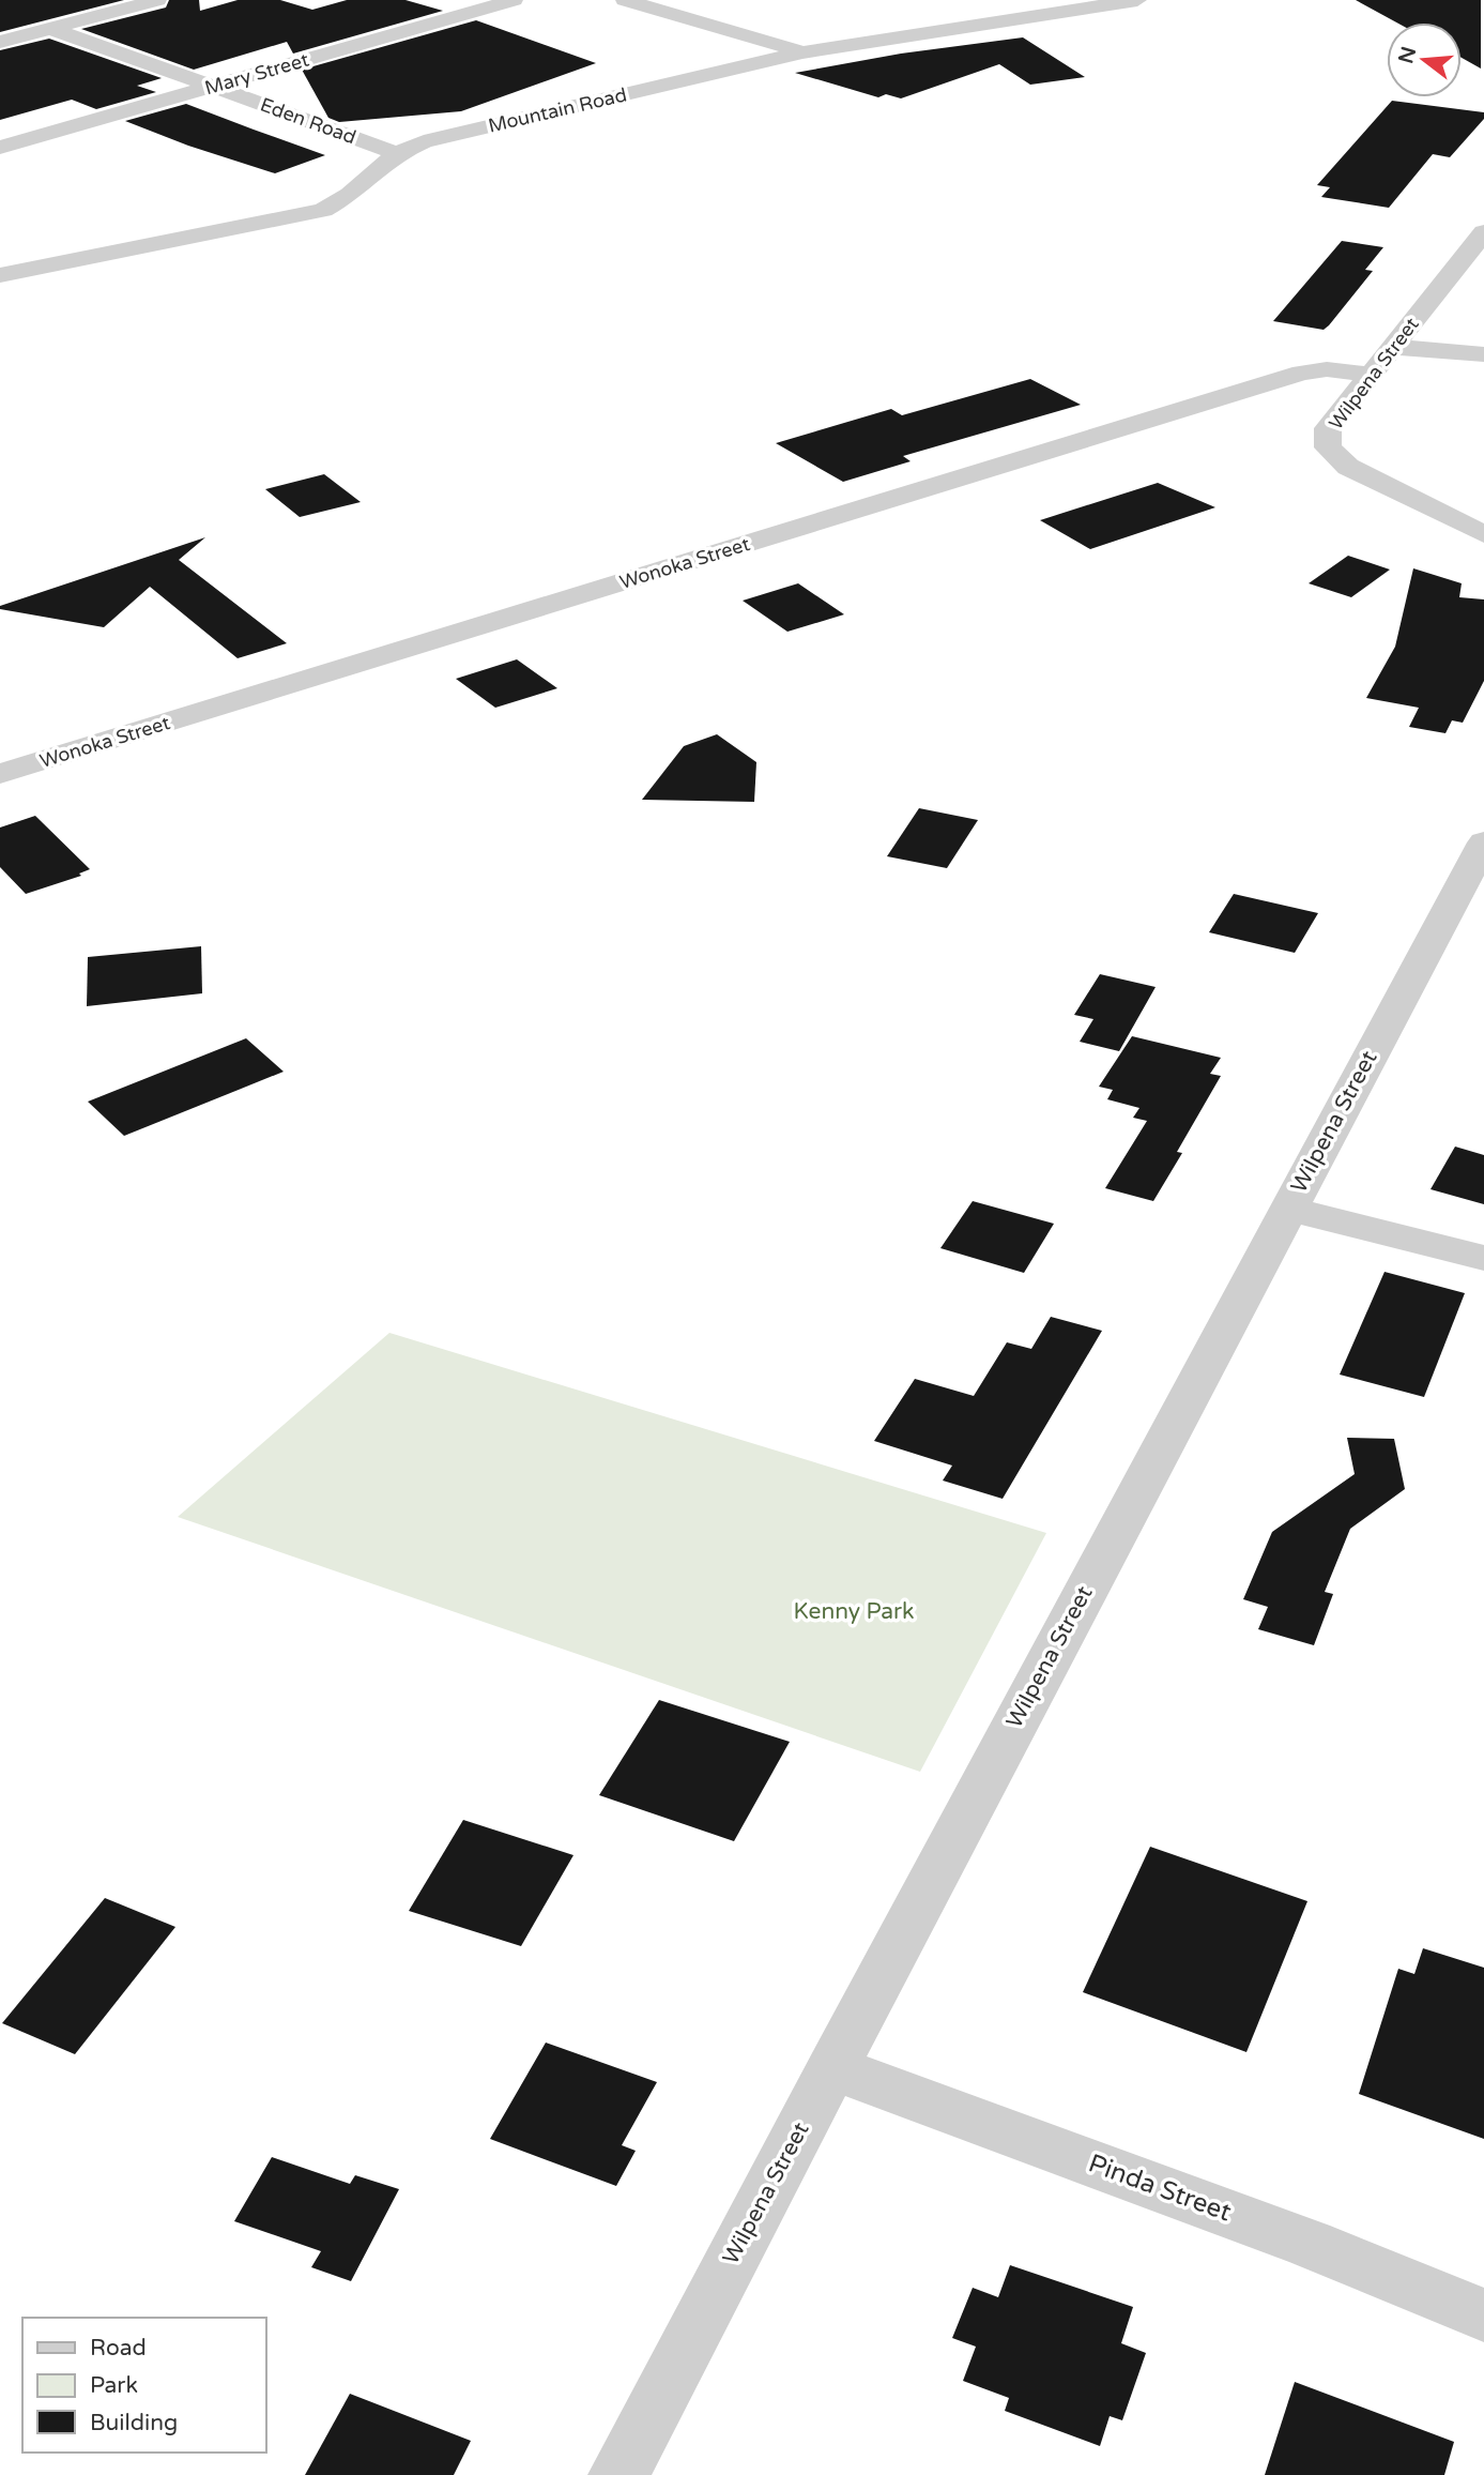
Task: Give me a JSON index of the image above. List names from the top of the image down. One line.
{"streets":{"street":["Mary Street","Mountain Road","Eden Road","Wilpena Street","Wonoka Street","Pinda Street"]},"crossings":[["Mary Street","Eden Road"],["Mountain Road","Eden Road"],["Wilpena Street","Wonoka Street"],["Wilpena Street","Pinda Street"]],"parks":["Kenny Park"],"legend":["Road","Park","Building"],"north":"left"}
